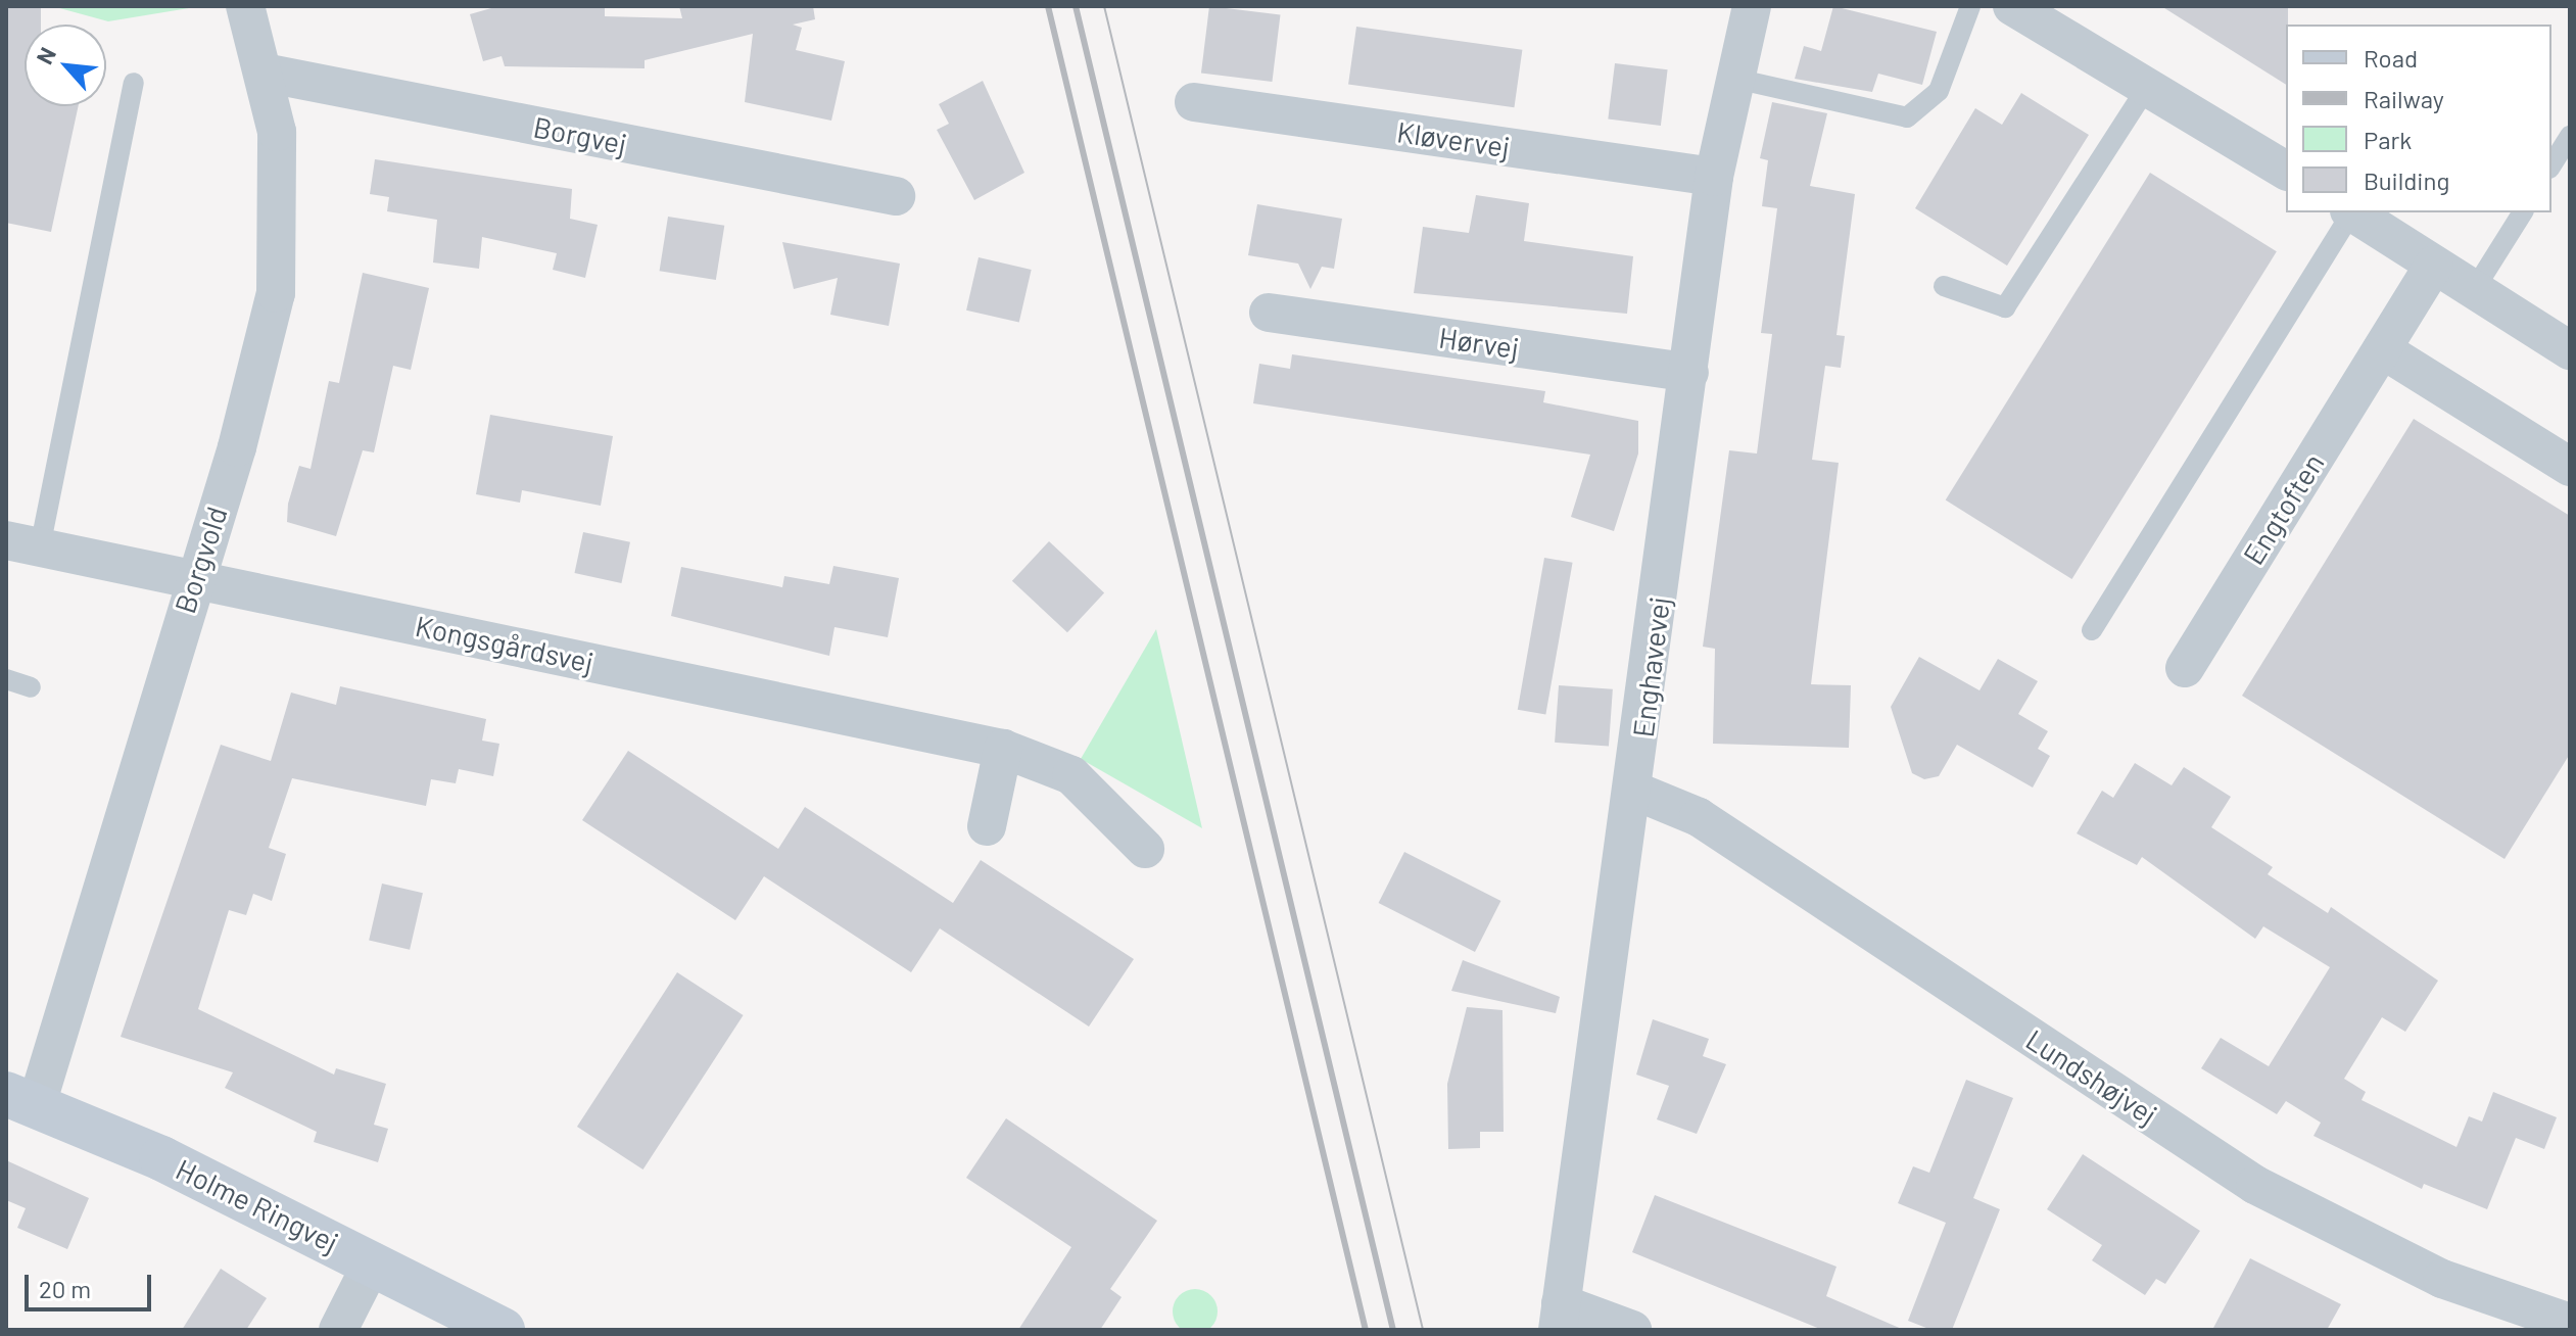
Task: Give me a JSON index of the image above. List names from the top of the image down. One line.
{"streets":{"street":["Borgvej","Kløvervej","Hørvej","Engtoften","Borgvold","Kongsgårdsvej","Enghavevej","Lundshøjvej","Holme Ringvej"]},"crossings":[["Borgvej","Borgvold"],["Kløvervej","Enghavevej"],["Hørvej","Enghavevej"],["Borgvold","Kongsgårdsvej"],["Borgvold","Holme Ringvej"],["Enghavevej","Lundshøjvej"]],"legend":["Road","Railway","Park","Building"],"scale_bar":"20 m","north":"top left"}
